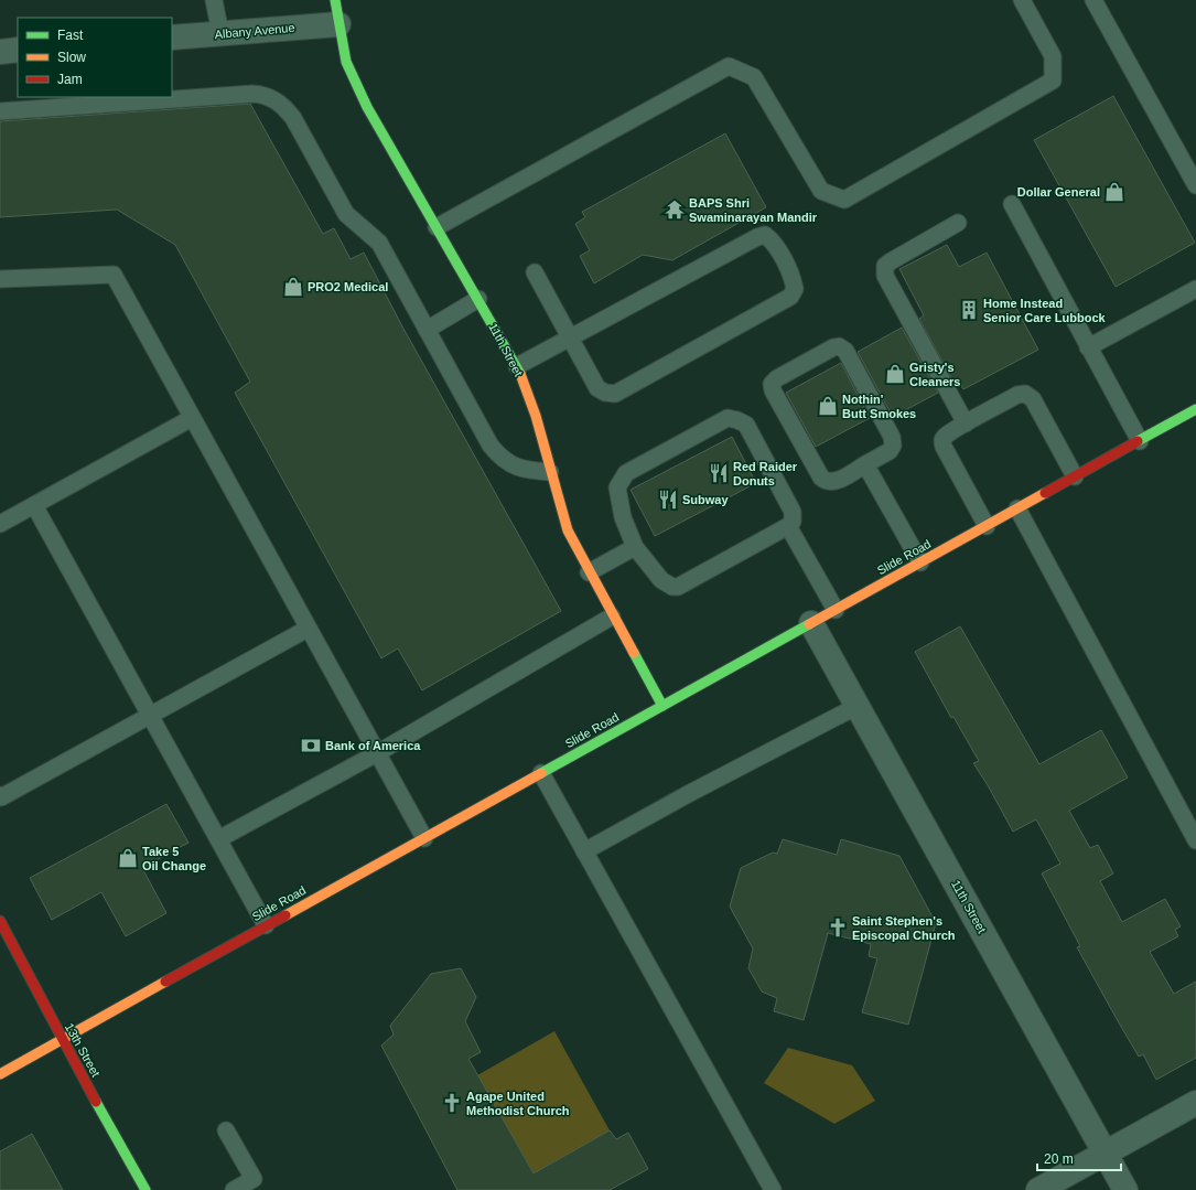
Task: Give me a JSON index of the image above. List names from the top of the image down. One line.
{"streets":{"main road":["11th Street","Slide Road","13th Street"],"street":["Albany Avenue"]},"crossings":[["Albany Avenue","11th Street"],["11th Street","Slide Road"],["Slide Road","13th Street"]],"places":{"shop":["Dollar General","PRO2 Medical","Gristy's Cleaners","Nothin' Butt Smokes","Take 5 Oil Change"],"temple":["BAPS Shri Swaminarayan Mandir"],"building":["Home Instead Senior Care Lubbock"],"restaurant":["Red Raider Donuts","Subway"],"bank":["Bank of America"],"church":["Saint Stephen's Episcopal Church","Agape United Methodist Church"]},"legend":["Fast","Slow","Jam"],"scale_bar":"20 m"}
